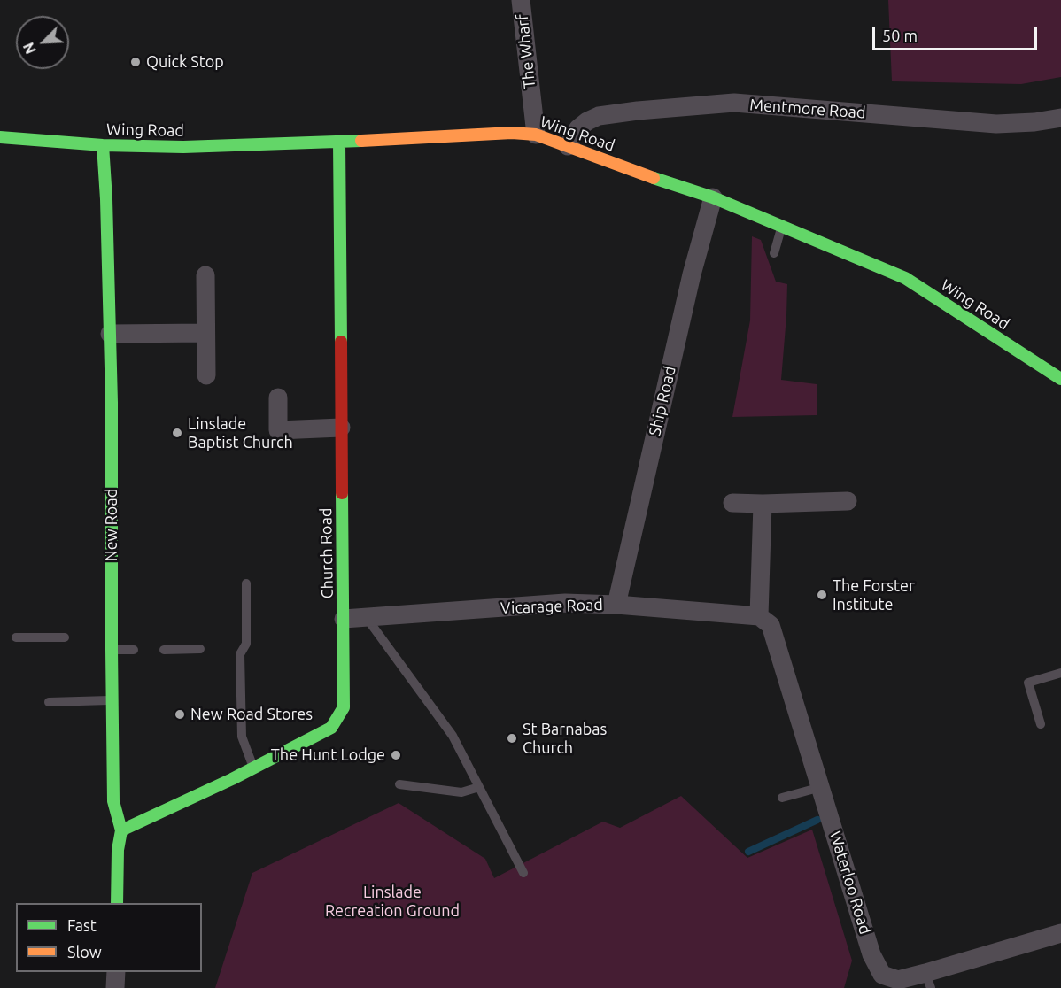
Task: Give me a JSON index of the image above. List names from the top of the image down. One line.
{"streets":{"street":["The Wharf","Mentmore Road","Wing Road","Ship Road","New Road","Church Road","Vicarage Road","Waterloo Road"]},"crossings":[["The Wharf","Wing Road"],["Mentmore Road","Wing Road"],["Wing Road","Ship Road"],["Wing Road","New Road"],["Wing Road","Church Road"],["Ship Road","Vicarage Road"],["New Road","Church Road"],["Church Road","Vicarage Road"],["Vicarage Road","Waterloo Road"]],"parks":["Linslade Recreation Ground"],"places":["Quick Stop","Linslade Baptist Church","The Forster Institute","New Road Stores","St Barnabas Church","The Hunt Lodge"],"legend":["Fast","Slow"],"scale_bar":"50 m","north":"bottom left"}
